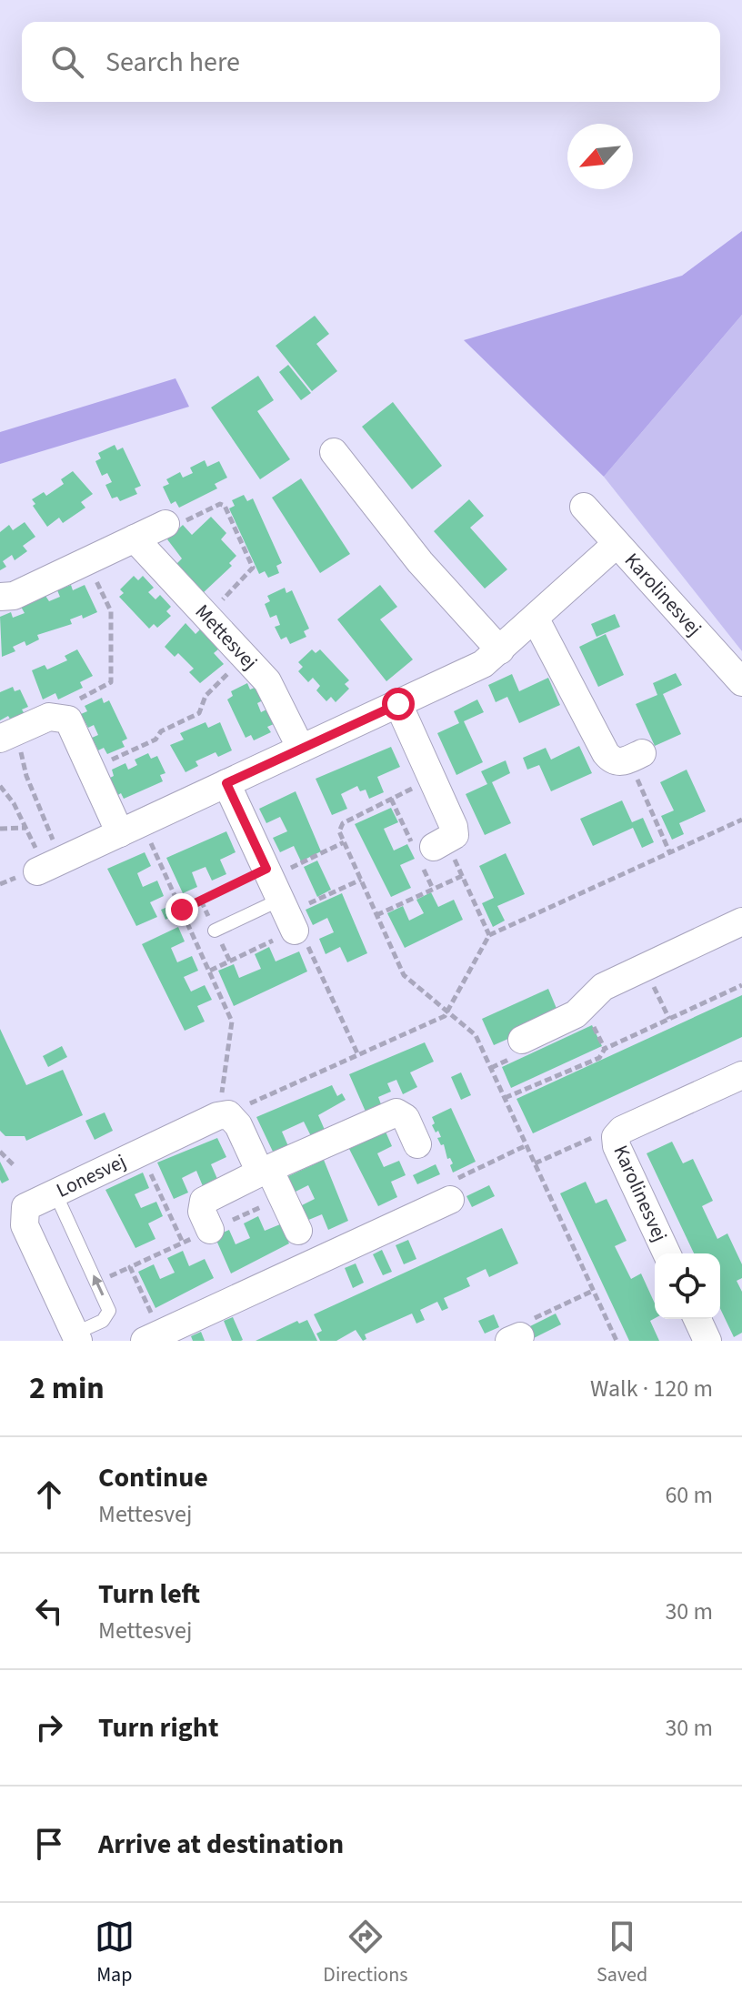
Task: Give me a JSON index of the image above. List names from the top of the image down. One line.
{"streets":{"street":["Karolinesvej","Mettesvej","Lonesvej"]},"north":"bottom left","page":{"search":"Search here","heading":["2 min","Walk · 120 m"],"list":[["Continue","Mettesvej","60 m"],["Turn left","Mettesvej","30 m"],["Turn right","30 m"],"Arrive at destination"],"nav":["Map","Directions","Saved"]}}
